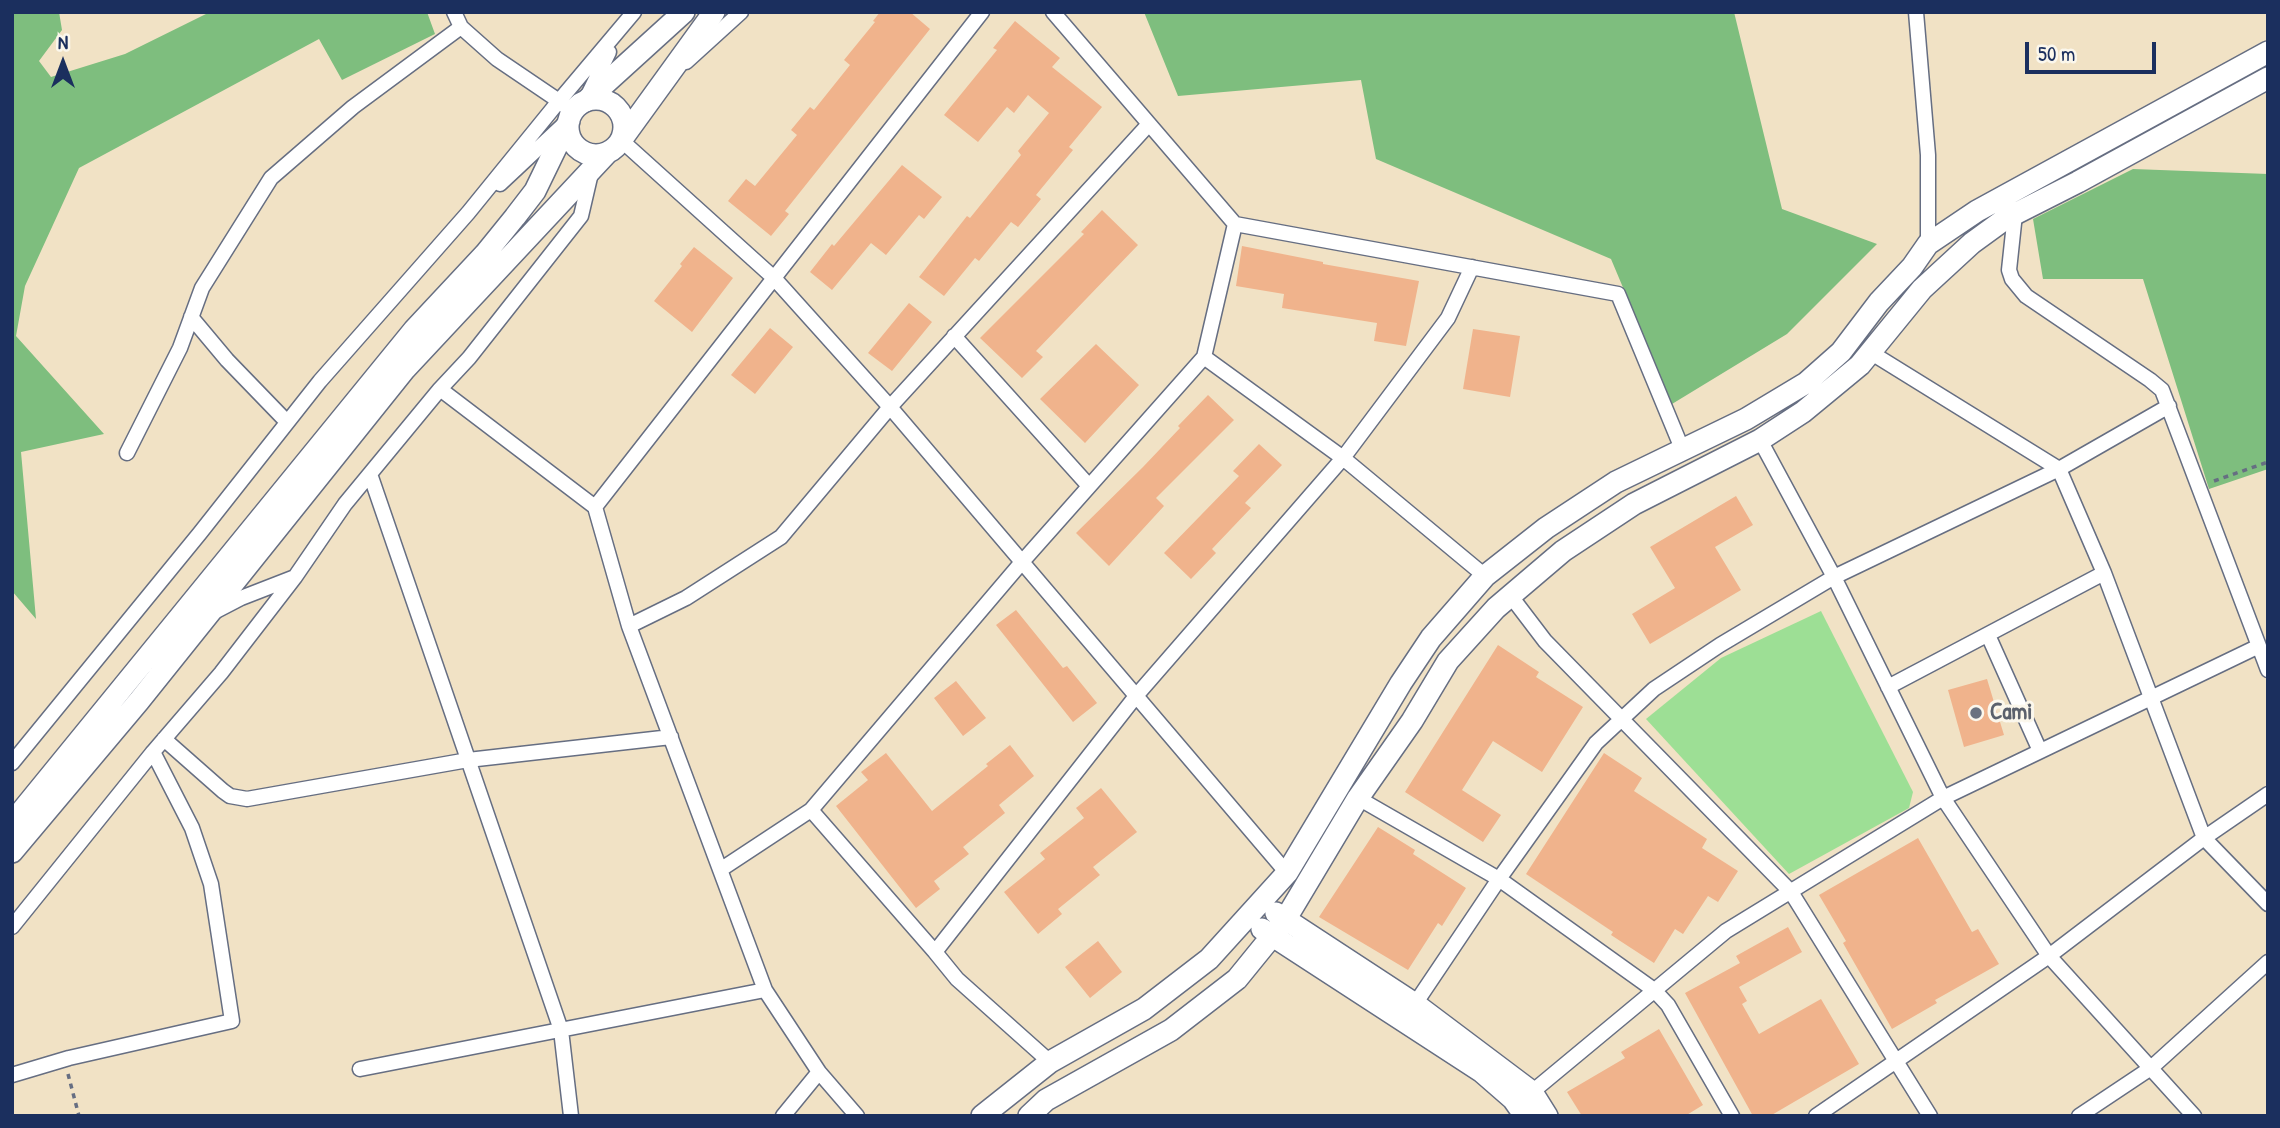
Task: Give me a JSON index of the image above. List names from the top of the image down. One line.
{"places":["Cami"],"scale_bar":"50 m","north":"top"}
